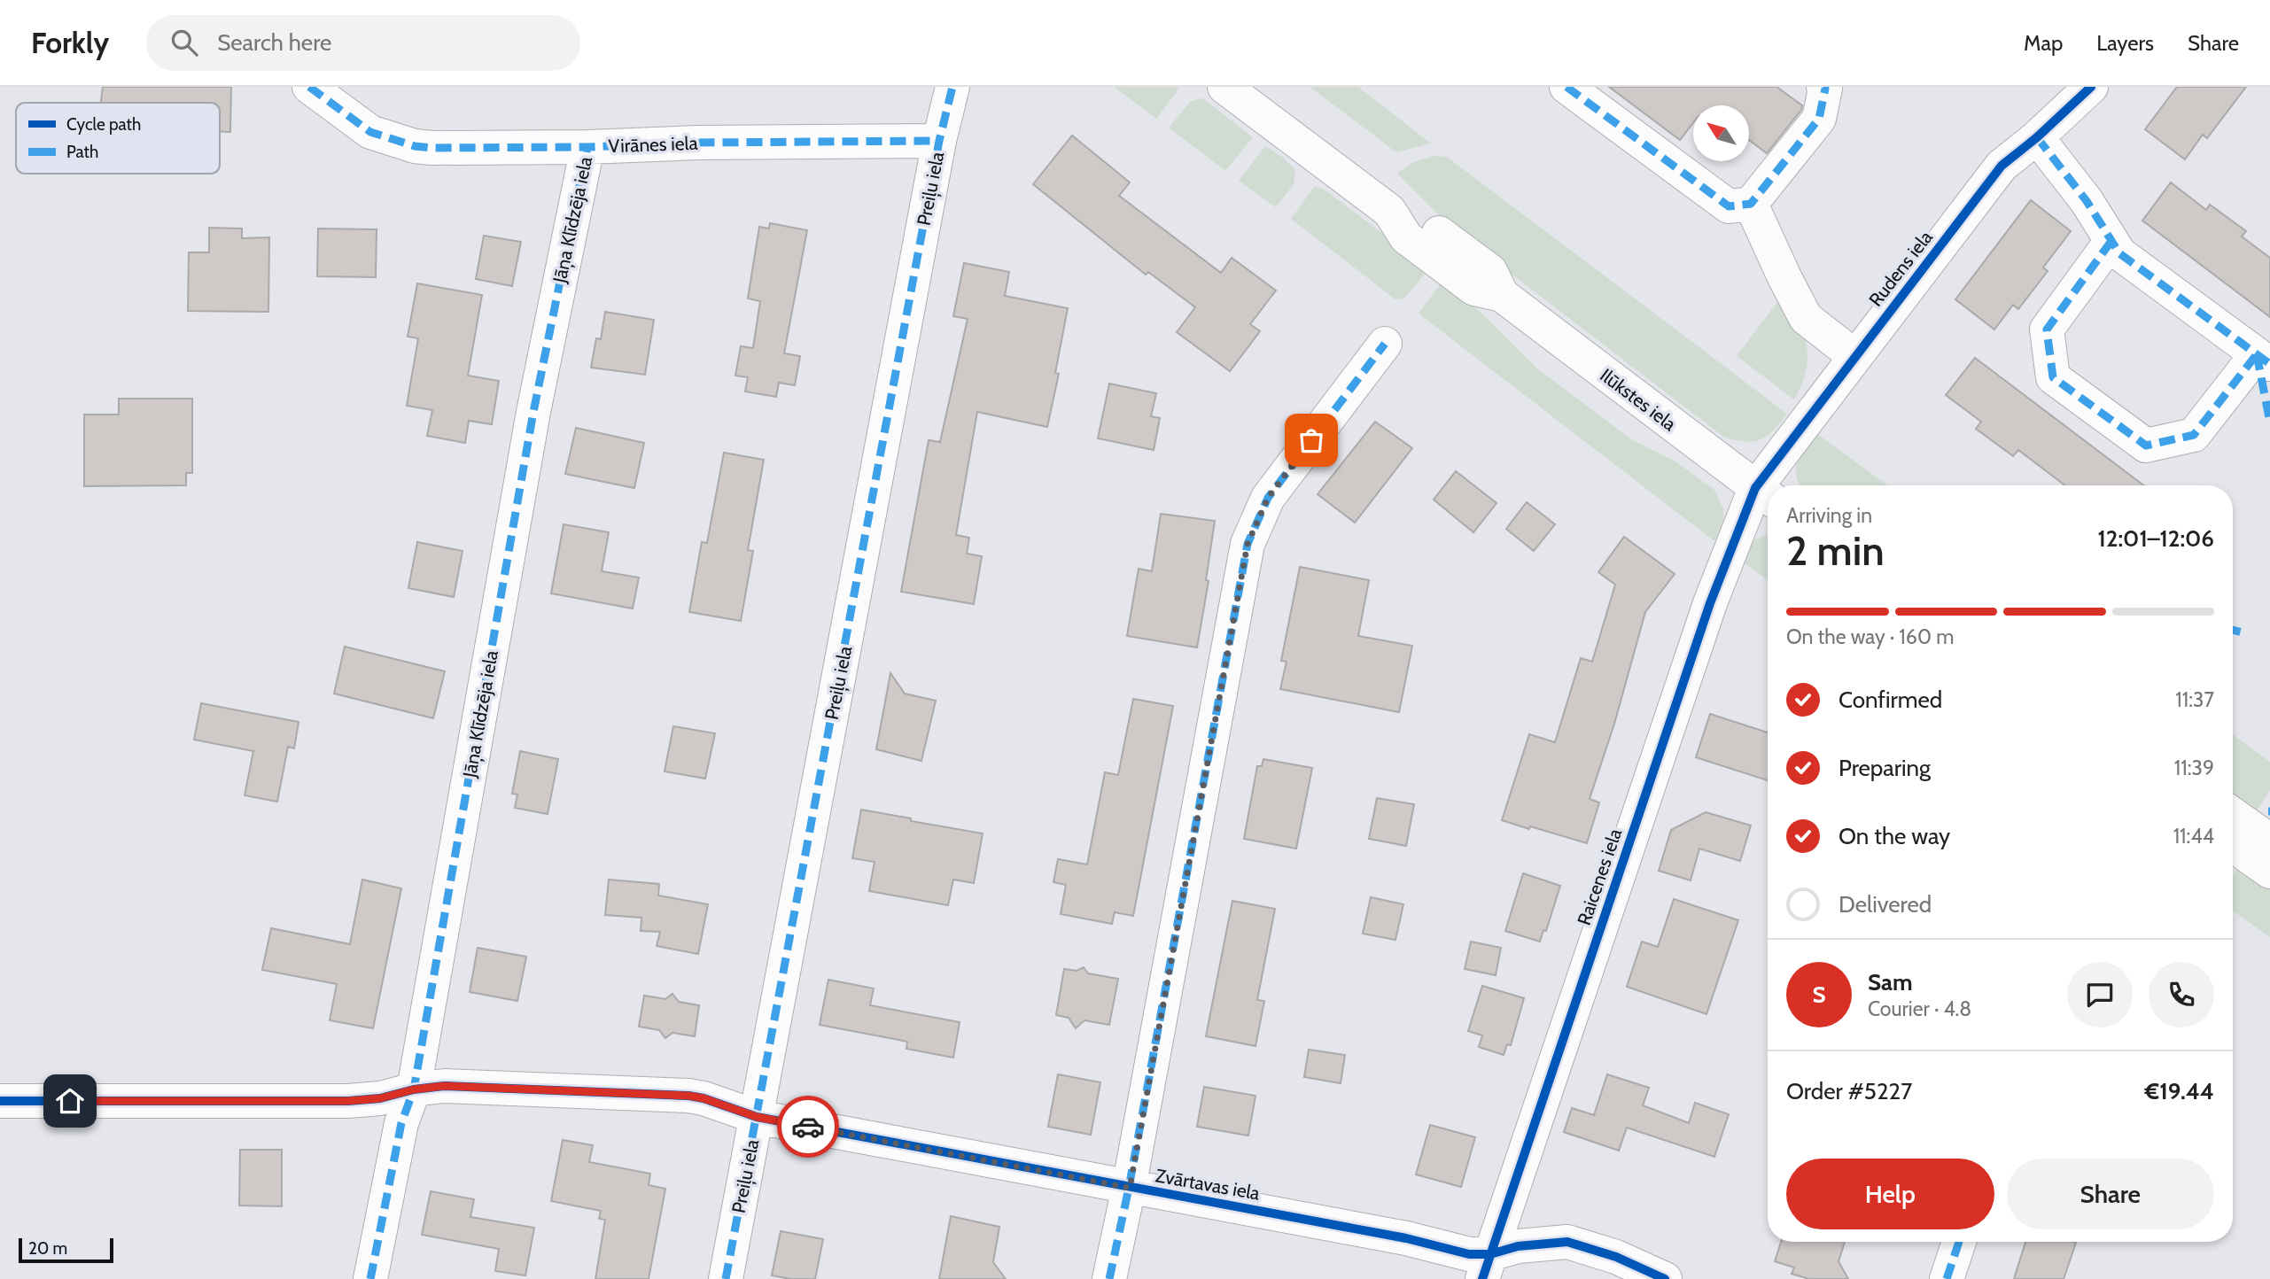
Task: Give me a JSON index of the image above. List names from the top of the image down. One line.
{"streets":{"street":["Virānes iela","Preiļu iela","Jāņa Klīdzēja iela","Rudens iela","Ilūkstes iela","Raicenes iela","Zvārtavas iela"]},"crossings":[["Virānes iela","Preiļu iela"],["Virānes iela","Jāņa Klīdzēja iela"],["Preiļu iela","Zvārtavas iela"],["Jāņa Klīdzēja iela","Zvārtavas iela"],["Ilūkstes iela","Raicenes iela"],["Raicenes iela","Zvārtavas iela"]],"legend":["Cycle path","Path"],"scale_bar":"20 m","north":"top left","page":{"header":"Forkly","search":"Search here","nav":["Map","Layers","Share"],"heading":["2 min","Arriving in","12:01–12:06"],"panel":["Sam","Courier · 4.8","Order #5227","€19.44"],"bar":"On the way · 160 m","list":[["Confirmed","11:37"],["Preparing","11:39"],["On the way","11:44"],"Delivered"],"round":"S","buttons":["Help","Share"],"scale":"20 m"}}
